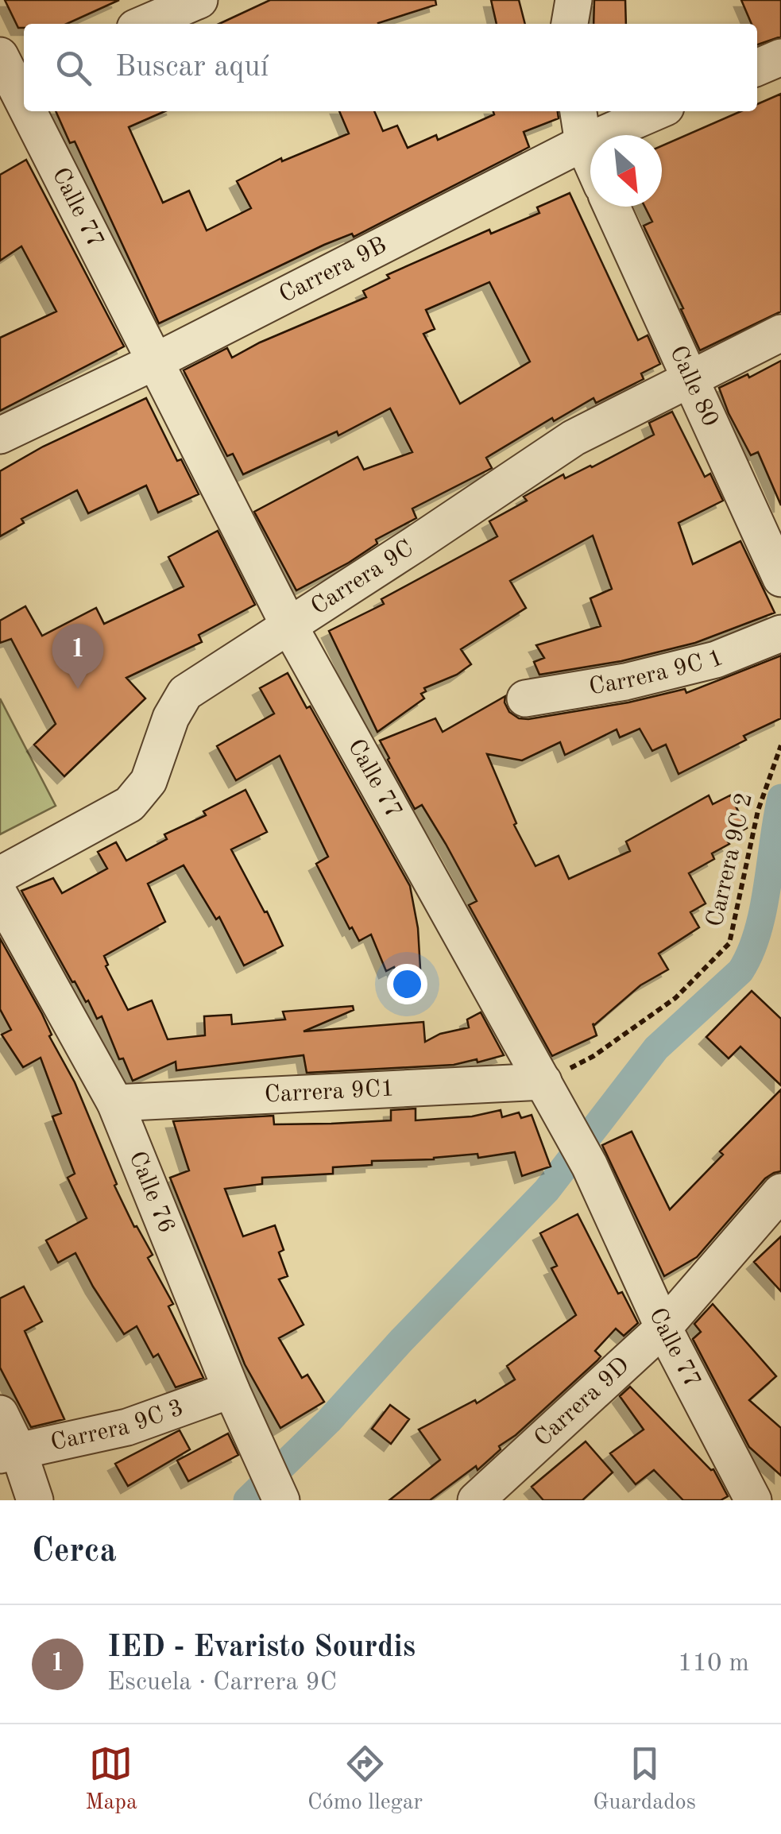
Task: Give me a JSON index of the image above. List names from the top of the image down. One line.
{"streets":{"street":["Calle 77","Carrera 9B","Calle 80","Carrera 9C","Carrera 9C 1","Carrera 9C1","Calle 76","Carrera 9D","Carrera 9C 3"],"path":["Carrera 9C 2"]},"crossings":[["Calle 77","Carrera 9B"],["Calle 77","Carrera 9C"],["Calle 77","Carrera 9C 2"],["Calle 77","Carrera 9C1"],["Calle 77","Carrera 9D"],["Calle 80","Carrera 9C"],["Carrera 9C 2","Carrera 9C1"],["Carrera 9C1","Calle 76"],["Calle 76","Carrera 9C 3"]],"north":"bottom right","page":{"search":"Buscar aquí","pins":"1","heading":"Cerca","list":[{"mark":"1","name":"IED - Evaristo Sourdis","note":"Escuela · Carrera 9C","value":"110 m"}],"nav":["Mapa","Cómo llegar","Guardados"]}}
